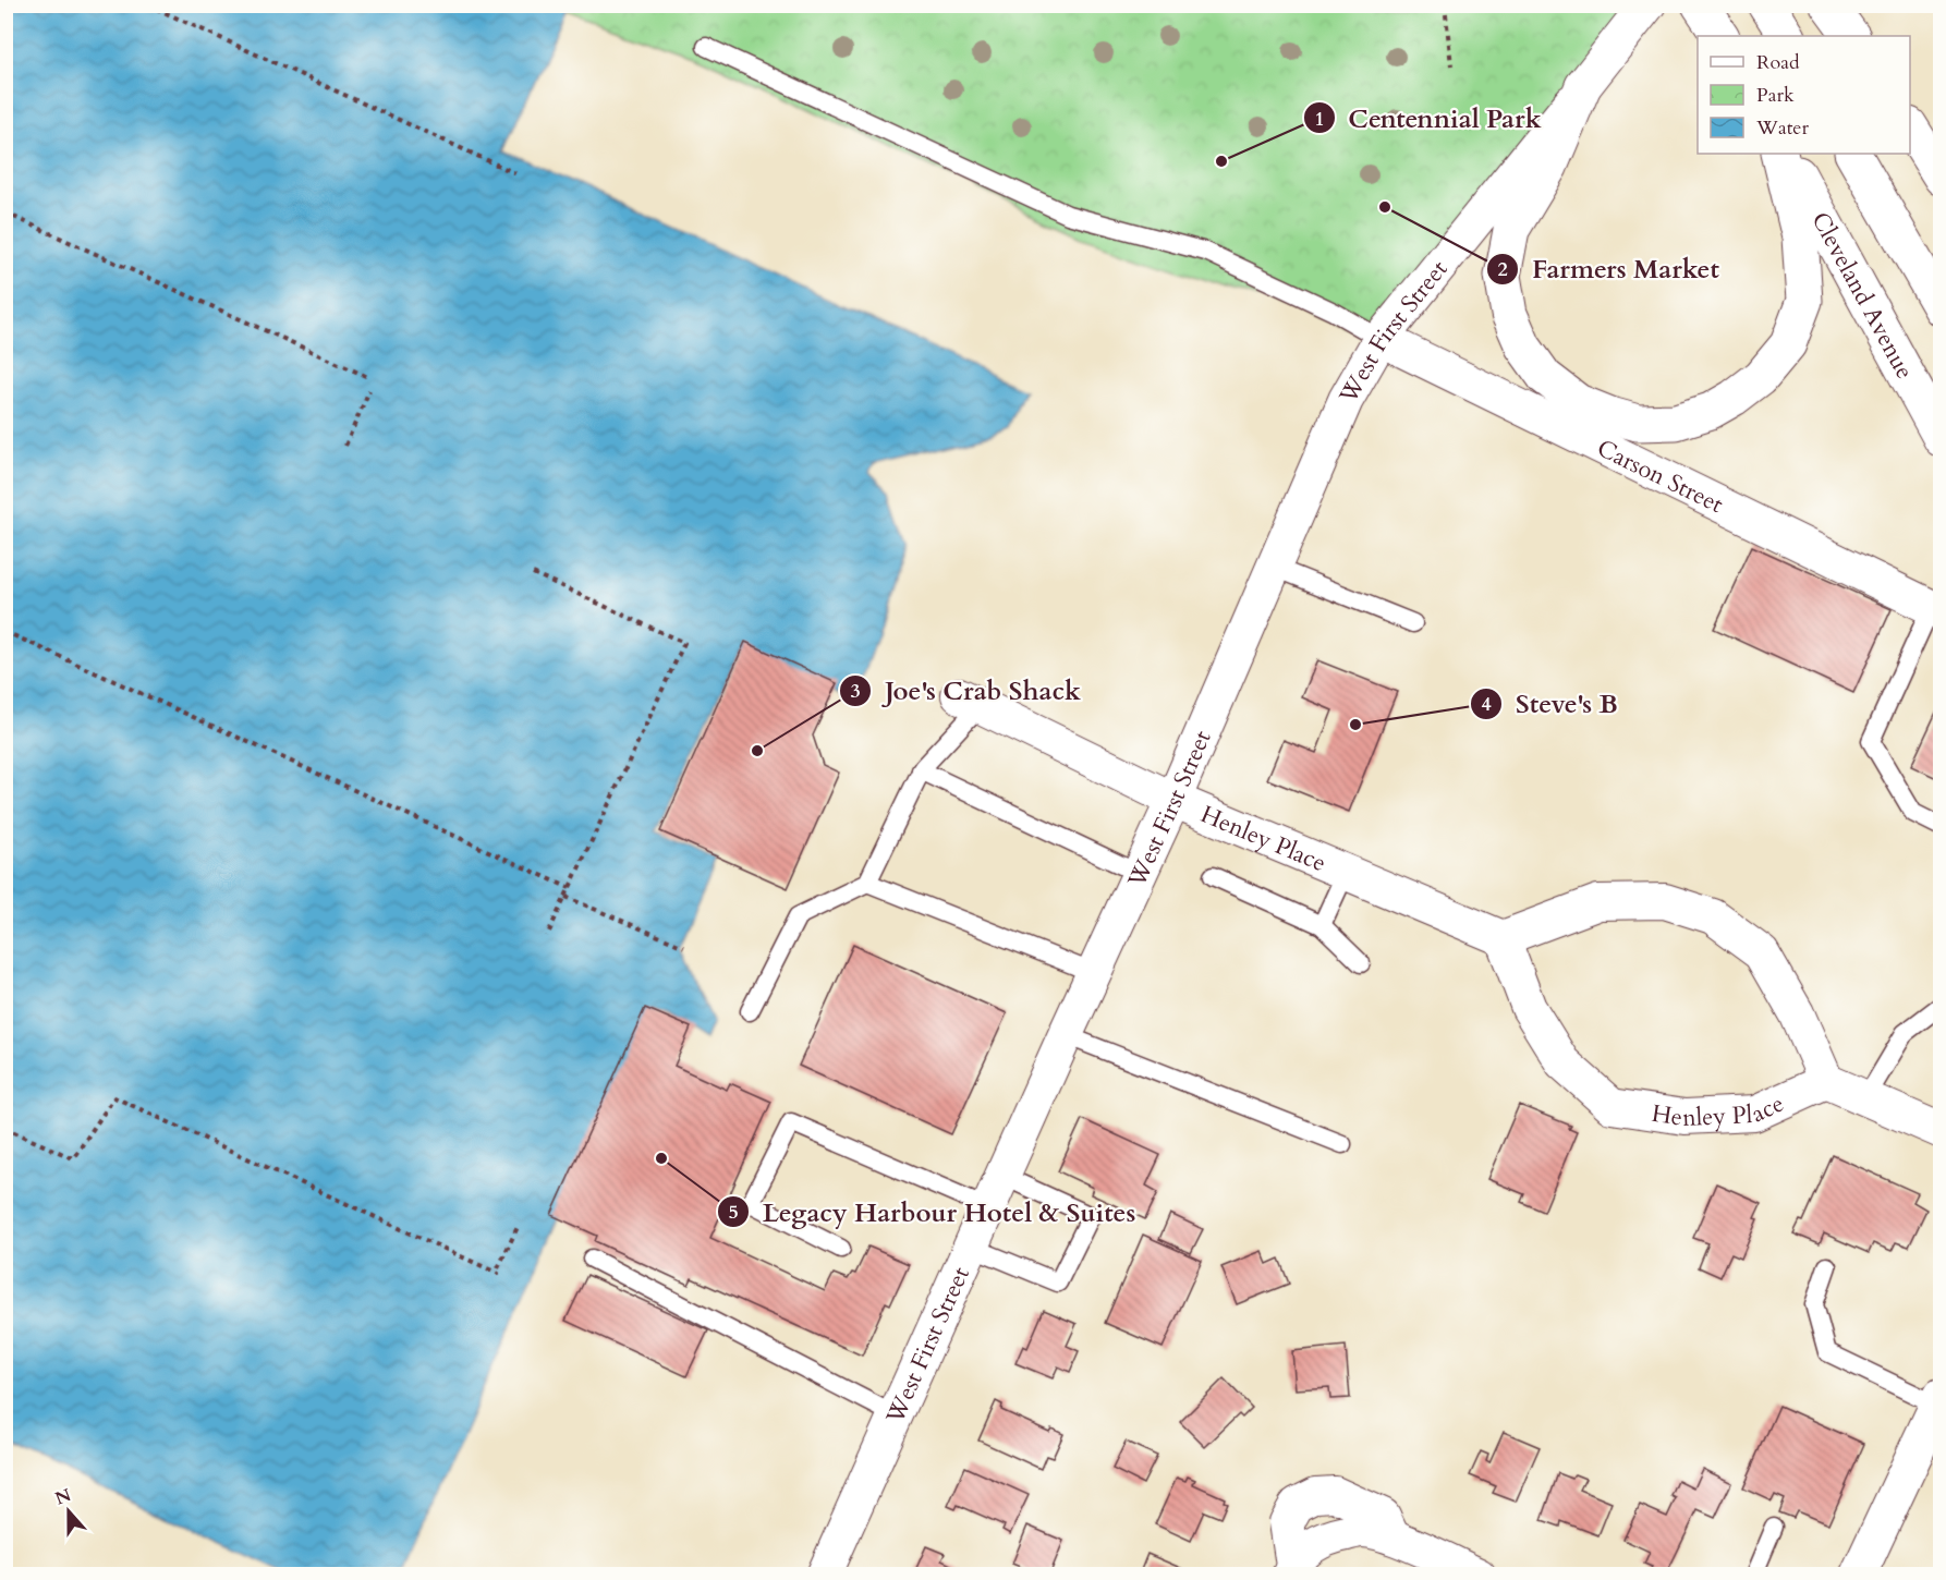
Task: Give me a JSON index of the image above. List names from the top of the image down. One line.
{"streets":{"main road":["Cleveland Avenue"],"street":["West First Street","Carson Street","Henley Place"]},"crossings":[["West First Street","Carson Street"],["West First Street","Henley Place"]],"places":["Centennial Park","Farmers Market","Steve's B","Joe's Crab Shack","Legacy Harbour Hotel & Suites"],"legend":["Road","Park","Water"],"north":"top"}
